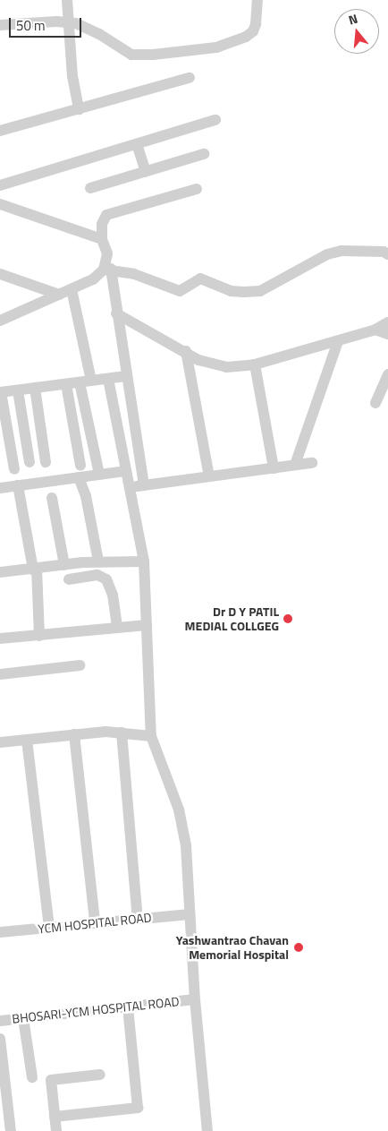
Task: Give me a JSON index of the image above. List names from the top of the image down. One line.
{"streets":{"street":["YCM HOSPITAL ROAD","BHOSARI-YCM HOSPITAL ROAD"]},"places":["Dr D Y PATIL MEDIAL COLLGEG","Yashwantrao Chavan Memorial Hospital"],"scale_bar":"50 m","north":"top"}
